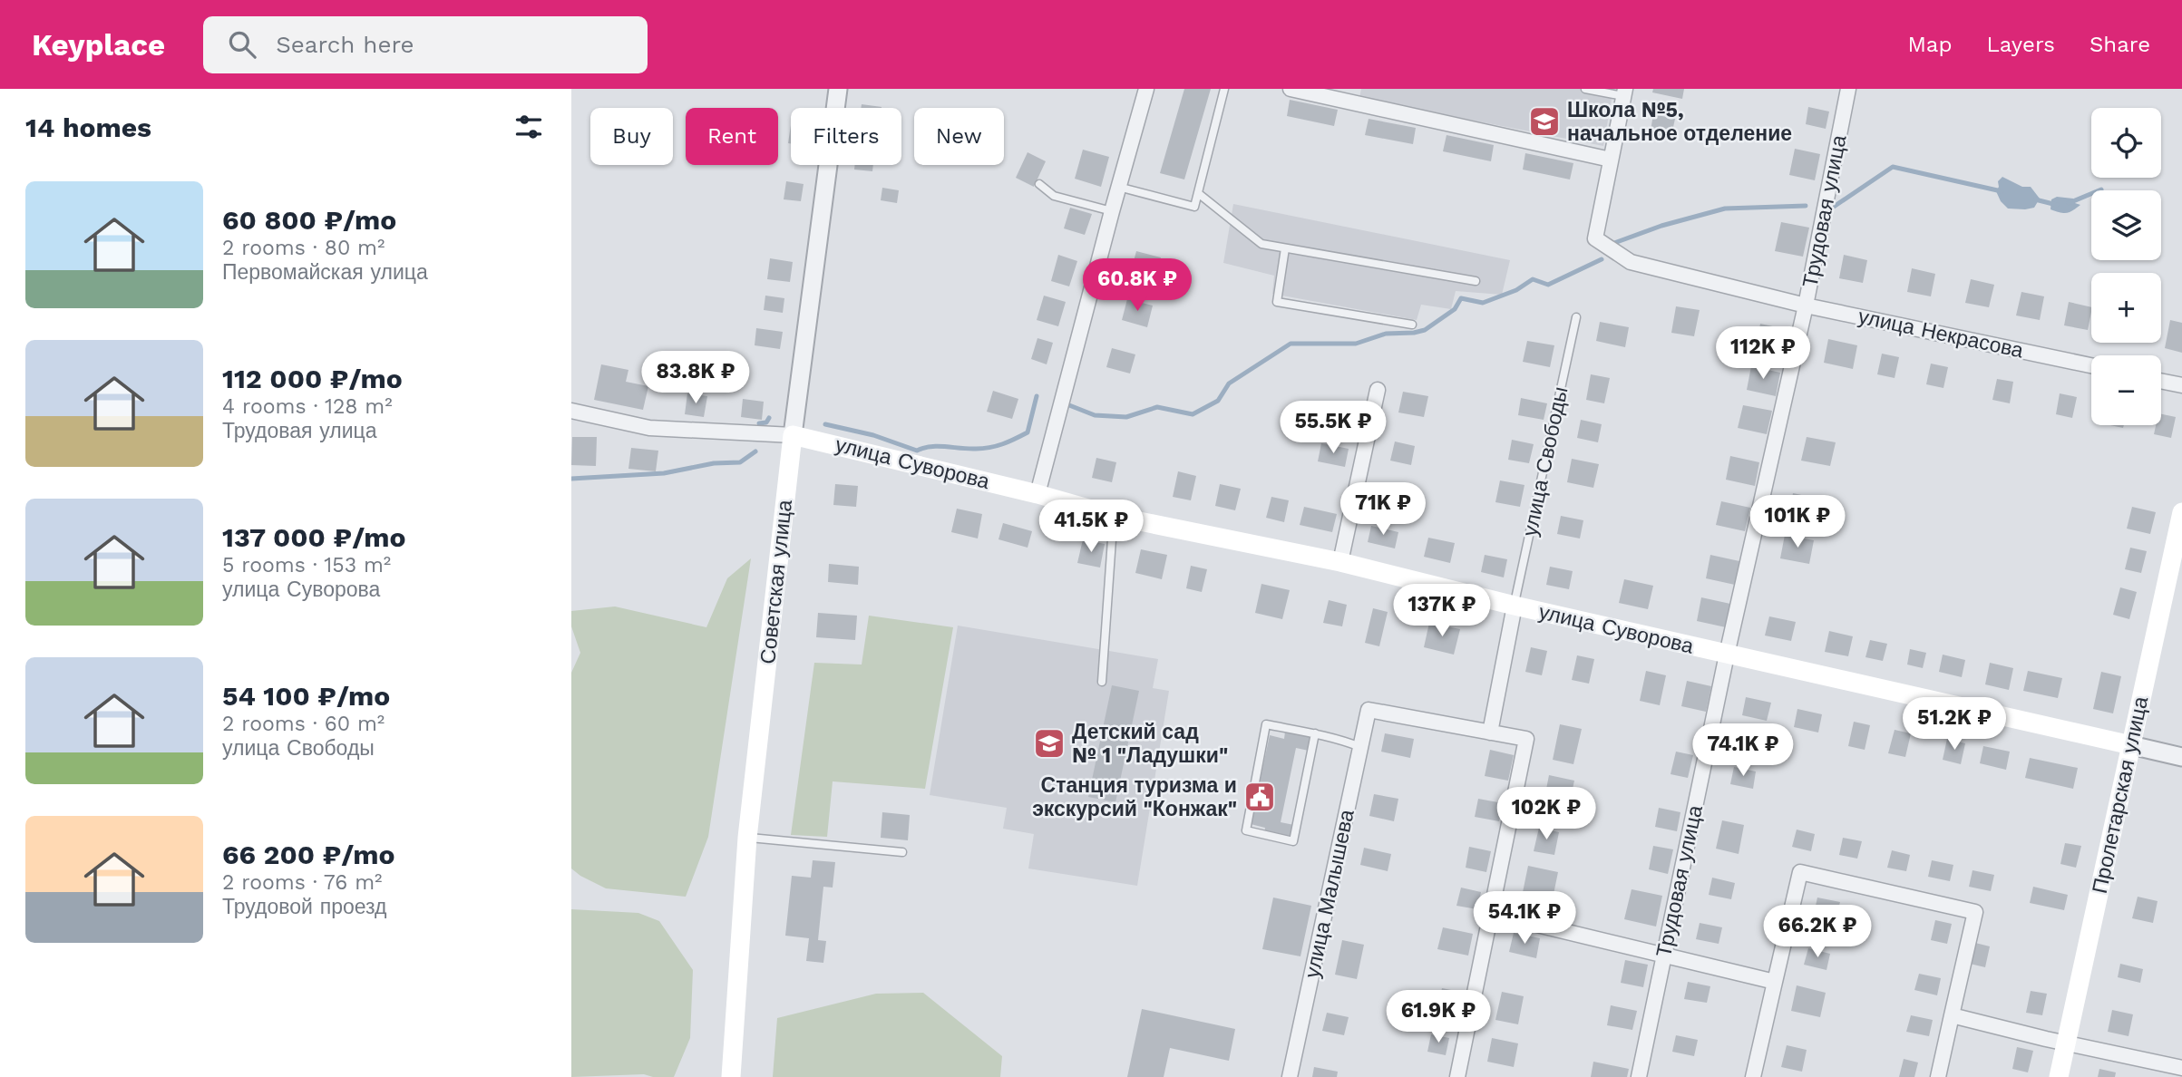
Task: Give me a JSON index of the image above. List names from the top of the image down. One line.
{"streets":{"main road":["улица Суворова","Советская улица","Пролетарская улица"],"street":["Трудовая улица","улица Некрасова","улица Малышева"],"lane":["улица Свободы"]},"crossings":[["Трудовая улица","улица Некрасова"],["Трудовая улица","улица Суворова"],["улица Свободы","улица Суворова"],["улица Суворова","Советская улица"],["улица Суворова","Пролетарская улица"]],"places":{"school or university":["Школа №5, начальное отделение","Детский сад № 1 \"Ладушки\""],"public building":["Станция туризма и экскурсий \"Конжак\""]},"page":{"header":"Keyplace","search":"Search here","nav":["Map","Layers","Share"],"heading":"14 homes","map_buttons":["+","−"],"chip":["Buy","Rent","Filters","New"],"list":[{"name":"60 800 ₽/mo","note":"2 rooms · 80 m² · Первомайская улица"},{"name":"112 000 ₽/mo","note":"4 rooms · 128 m² · Трудовая улица"},{"name":"137 000 ₽/mo","note":"5 rooms · 153 m² · улица Суворова"},{"name":"54 100 ₽/mo","note":"2 rooms · 60 m² · улица Свободы"},{"name":"66 200 ₽/mo","note":"2 rooms · 76 m² · Трудовой проезд"}],"price":["60.8K ₽","112K ₽","83.8K ₽","55.5K ₽","71K ₽","101K ₽","41.5K ₽","137K ₽","51.2K ₽","74.1K ₽","102K ₽","54.1K ₽","66.2K ₽","61.9K ₽"]}}
